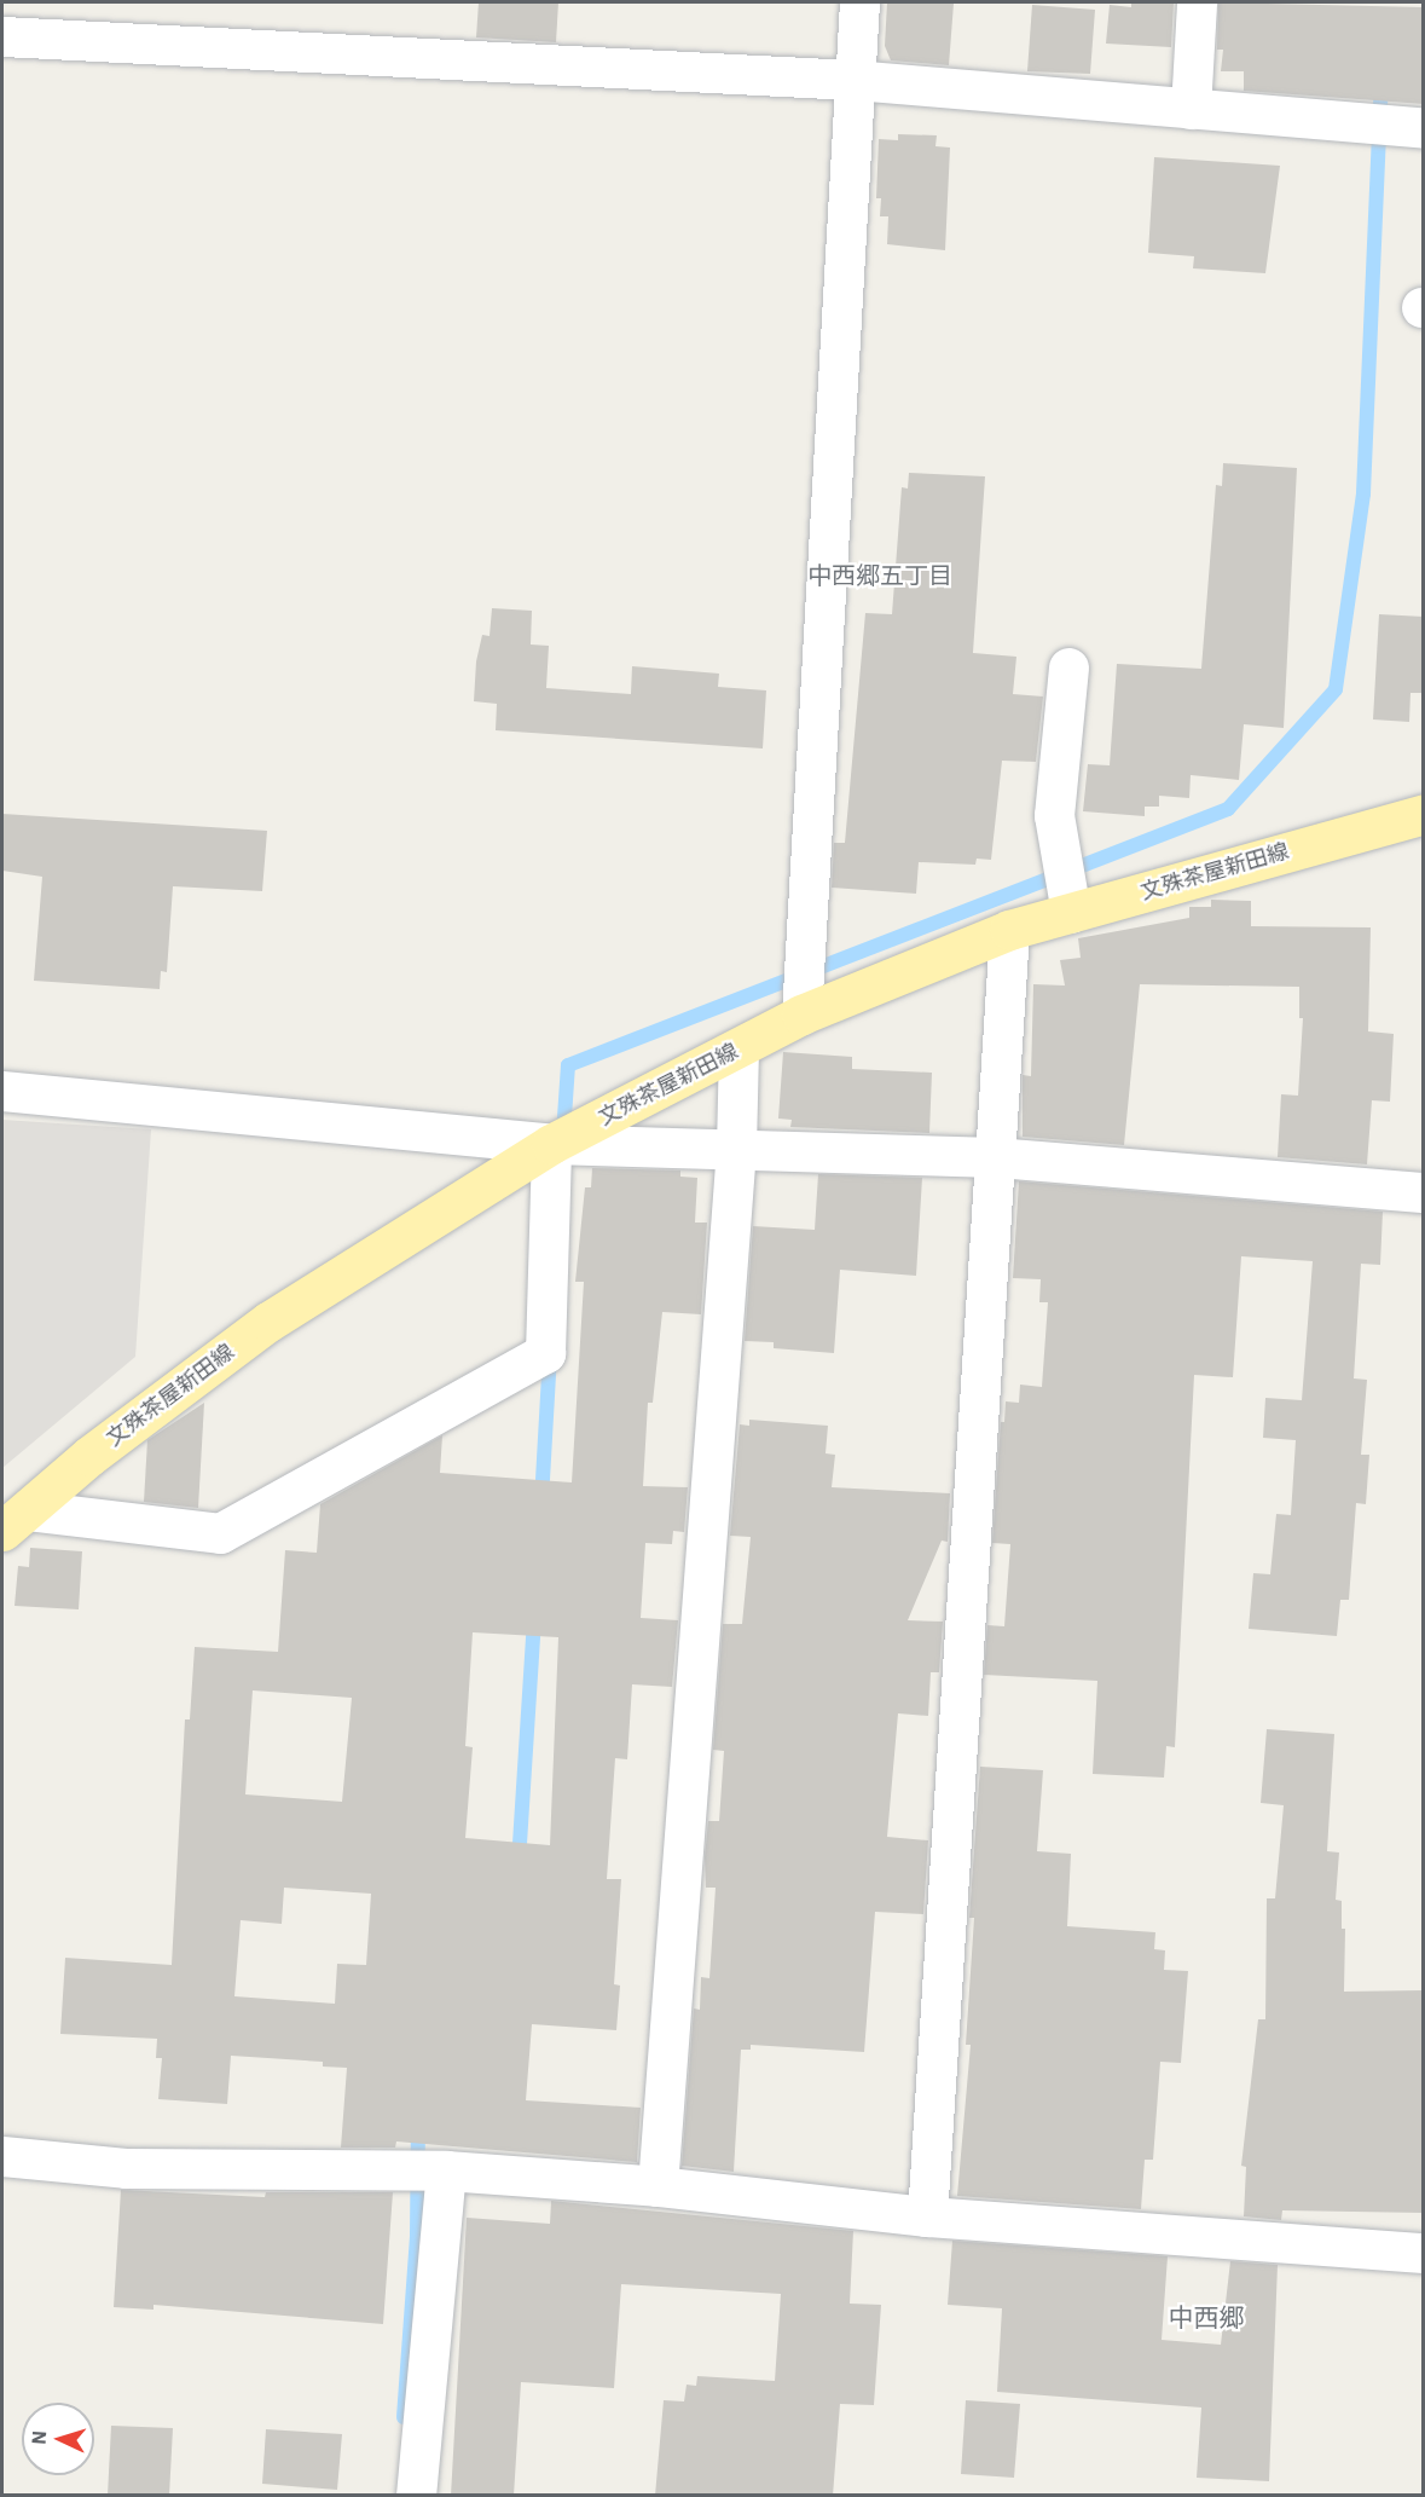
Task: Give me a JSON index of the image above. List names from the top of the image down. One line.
{"streets":{"main road":["文殊茶屋新田線"]},"districts":["中西郷五丁目","中西郷"],"north":"left"}
